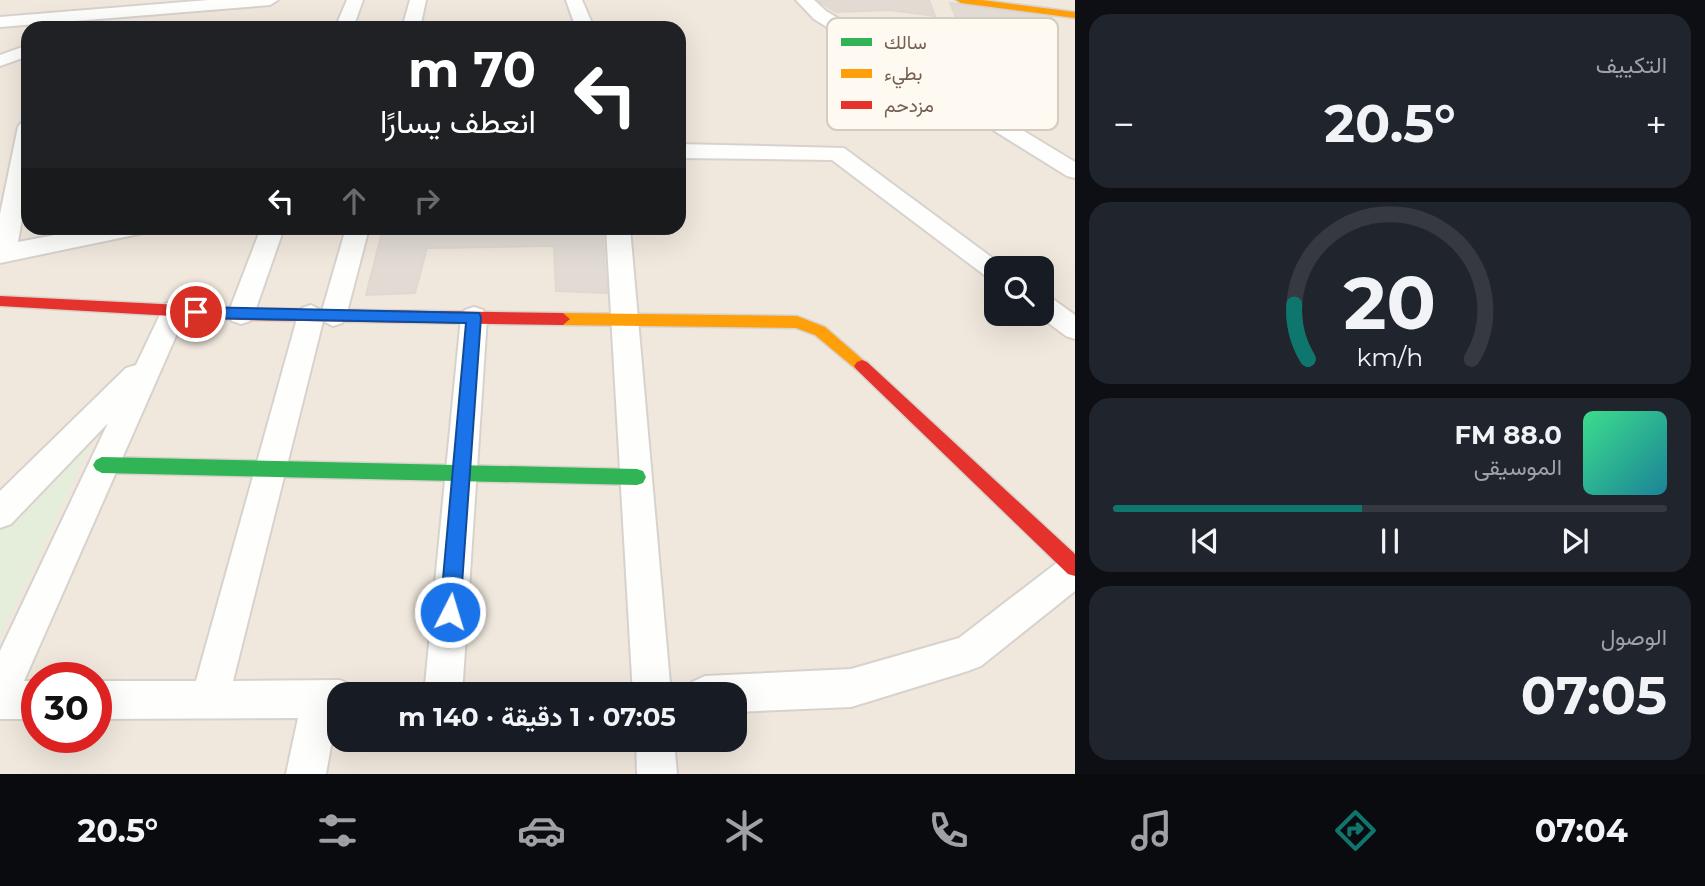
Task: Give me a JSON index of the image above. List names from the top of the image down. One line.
{"legend":["سالك","بطيء","مزدحم"],"page":{"tile":["التكييف",["الوصول","07:05"]],"turn":["70 m","انعطف يسارًا"],"heat":["−","20.5°","+"],"song":["88.0 FM","الموسيقى"],"limit":"30","trip":"07:05 · 1 دقيقة · 140 m","tabs":["07:04","20.5°"],"gauge":["20","km/h"]}}
